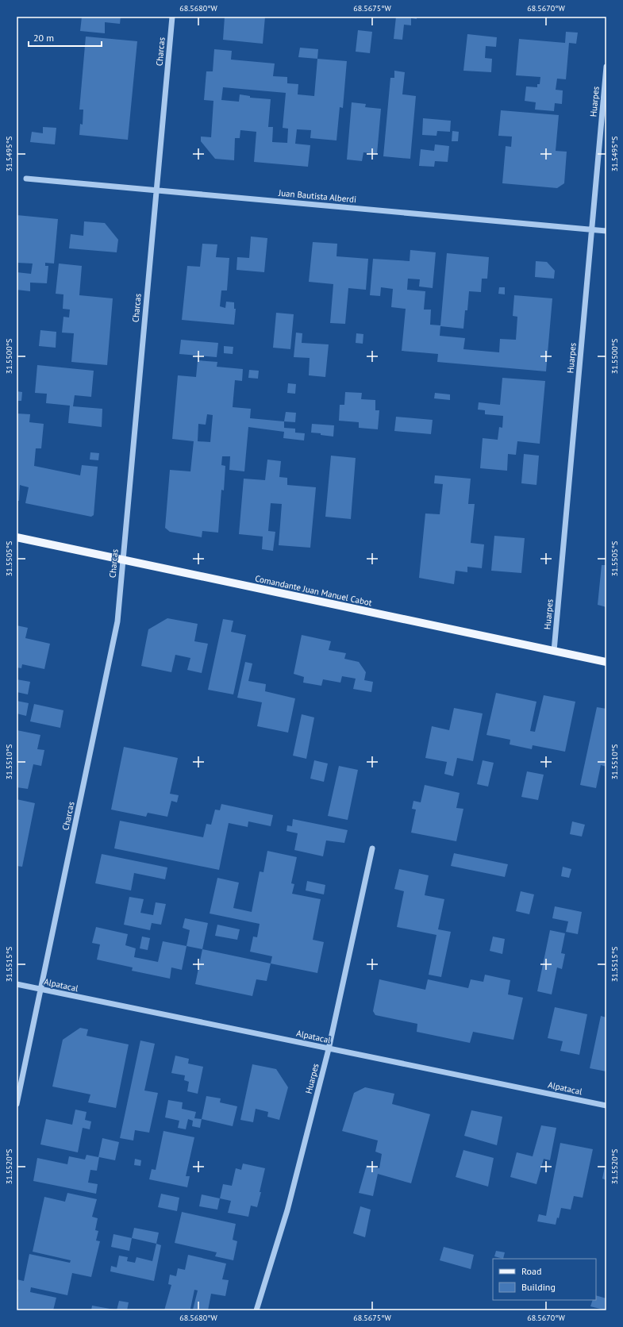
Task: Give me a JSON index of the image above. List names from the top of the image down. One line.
{"streets":{"main road":["Comandante Juan Manuel Cabot"],"street":["Charcas","Huarpes","Juan Bautista Alberdi","Alpatacal"]},"crossings":[["Charcas","Juan Bautista Alberdi"],["Charcas","Comandante Juan Manuel Cabot"],["Charcas","Alpatacal"],["Huarpes","Juan Bautista Alberdi"],["Huarpes","Comandante Juan Manuel Cabot"],["Huarpes","Alpatacal"]],"legend":["Road","Building"],"scale_bar":"20 m","coordinates":["68.5680°W","68.5675°W","68.5670°W","31.5495°S","31.5500°S","31.5505°S","31.5510°S","31.5515°S","31.5520°S"]}
